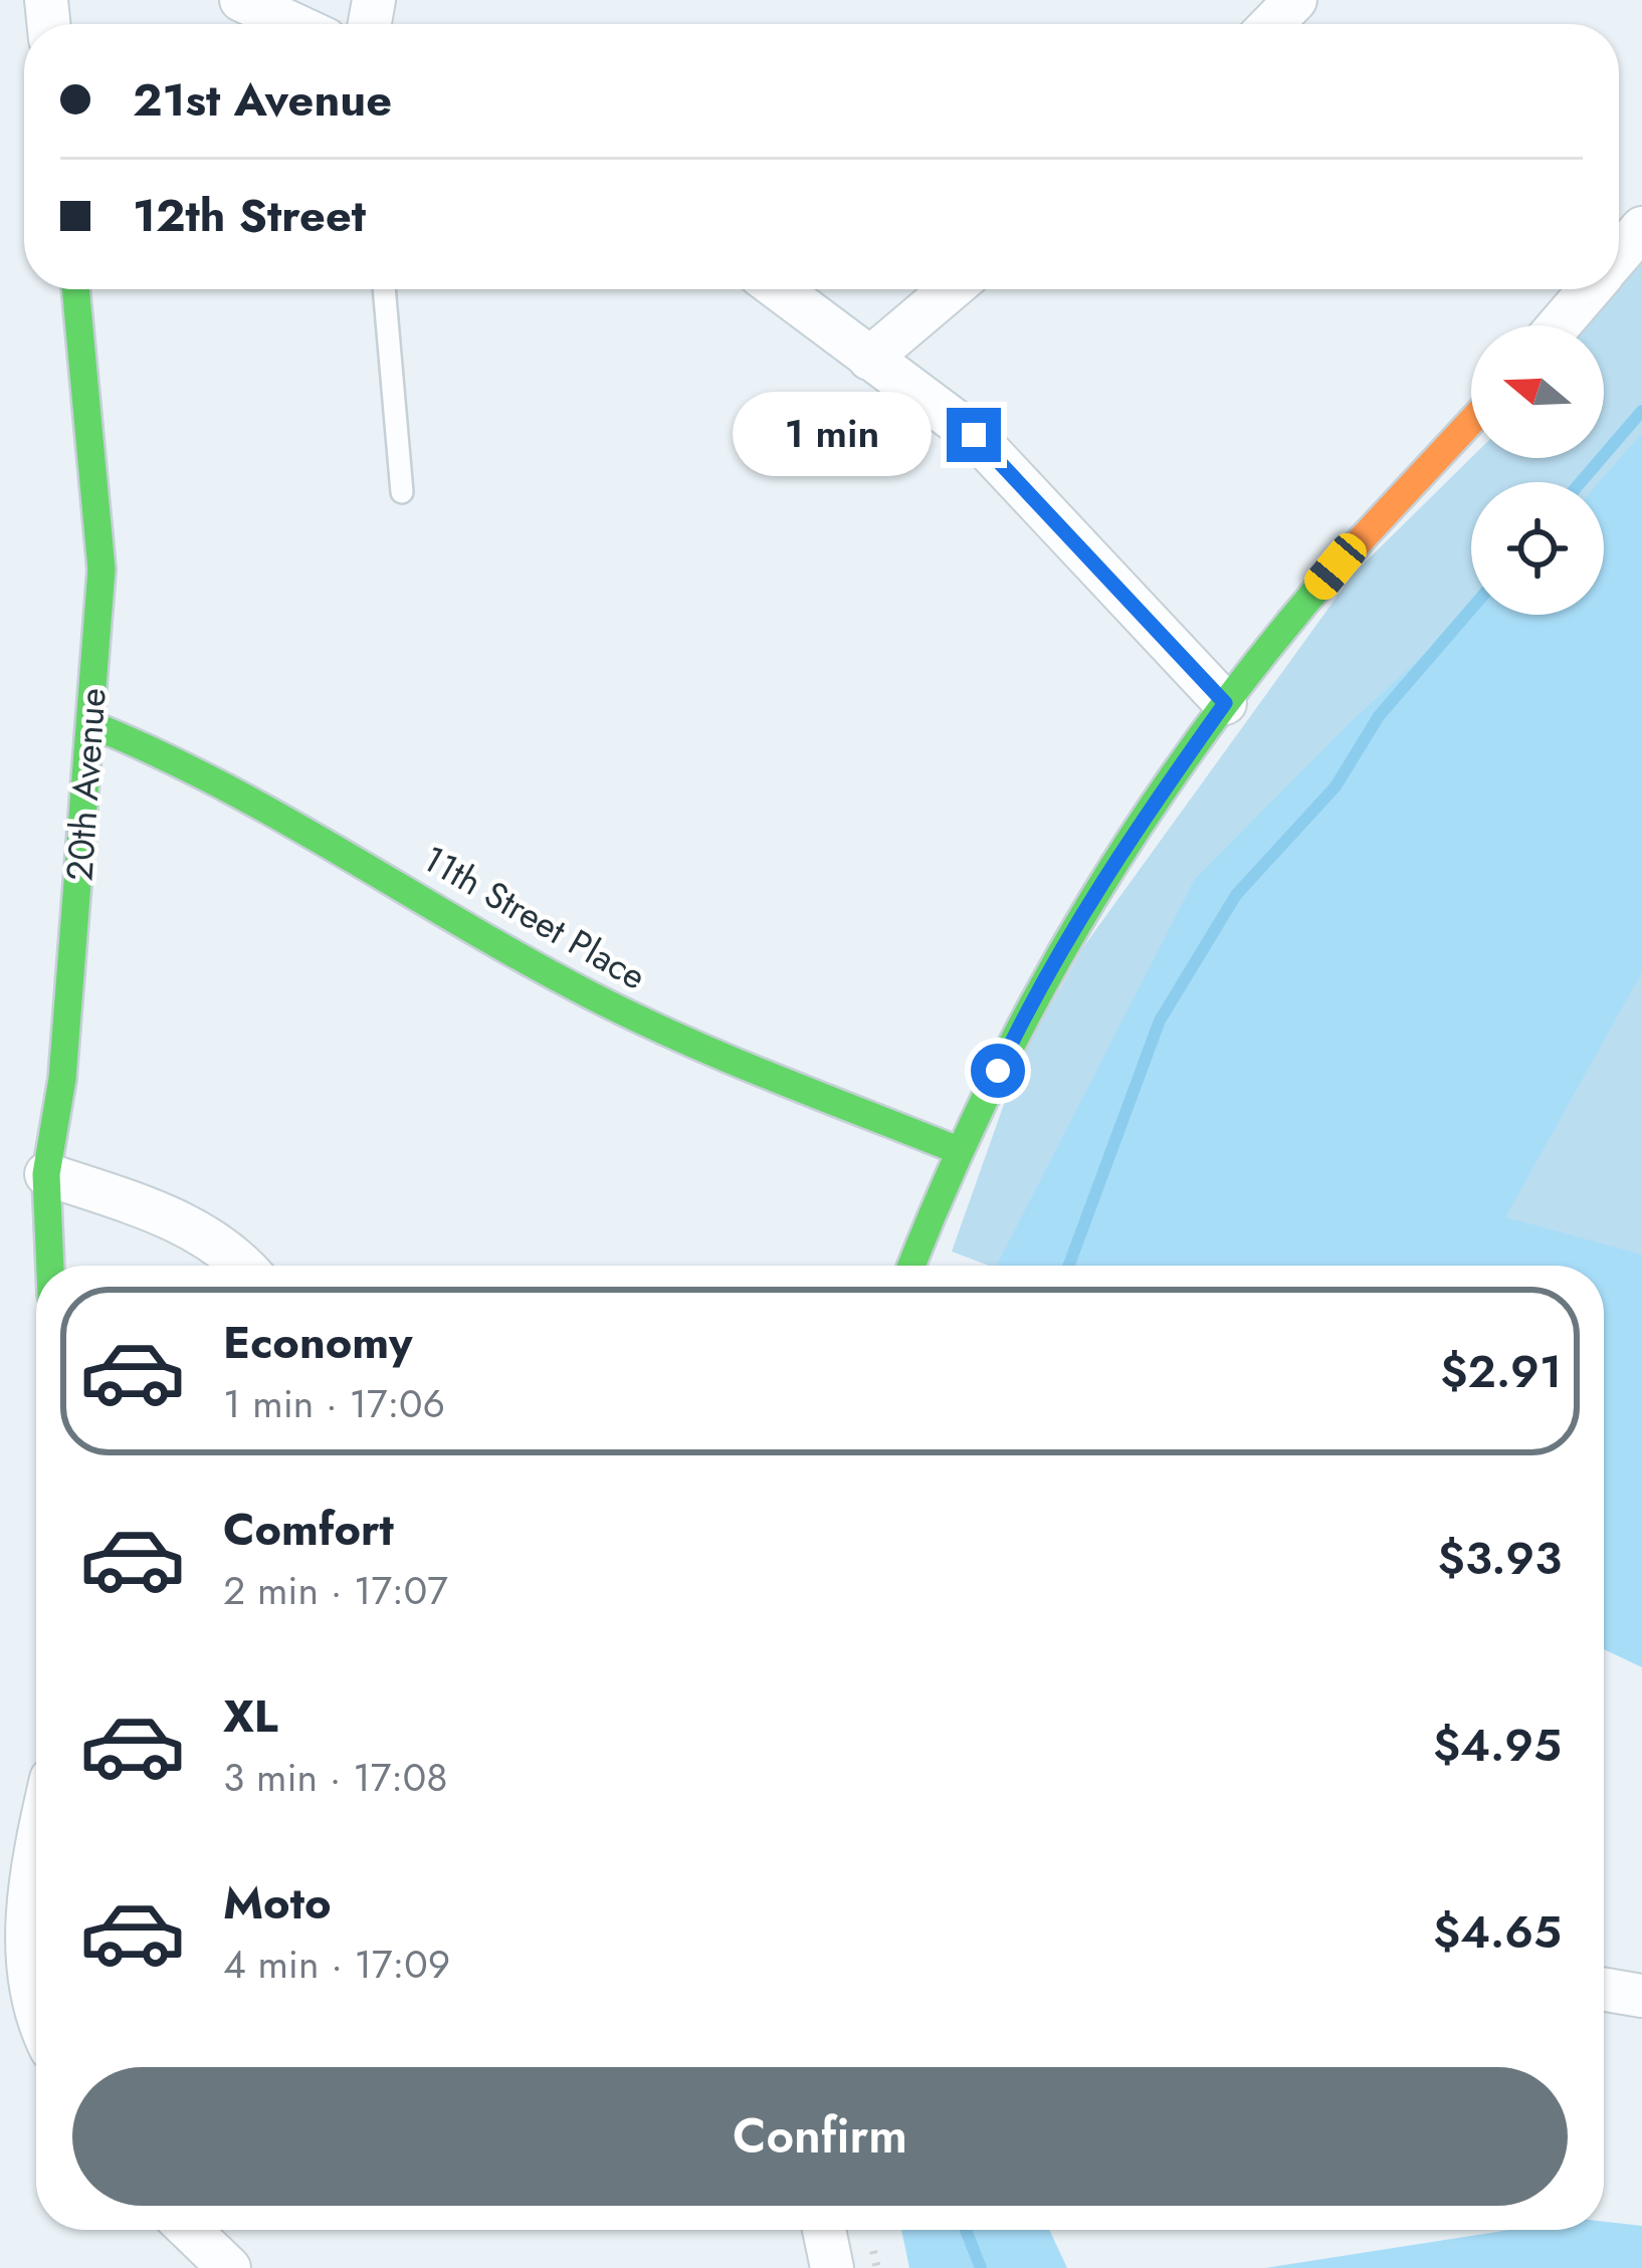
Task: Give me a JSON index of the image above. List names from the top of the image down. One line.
{"streets":{"street":["20th Avenue","11th Street Place"]},"crossings":[["20th Avenue","11th Street Place"]],"north":"left","page":{"banner":["21st Avenue","12th Street"],"bubble":"1 min","list":[{"name":"Economy","note":"1 min · 17:06","value":"$2.91"},{"name":"Comfort","note":"2 min · 17:07","value":"$3.93"},{"name":"XL","note":"3 min · 17:08","value":"$4.95"},{"name":"Moto","note":"4 min · 17:09","value":"$4.65"}],"buttons":"Confirm"}}
